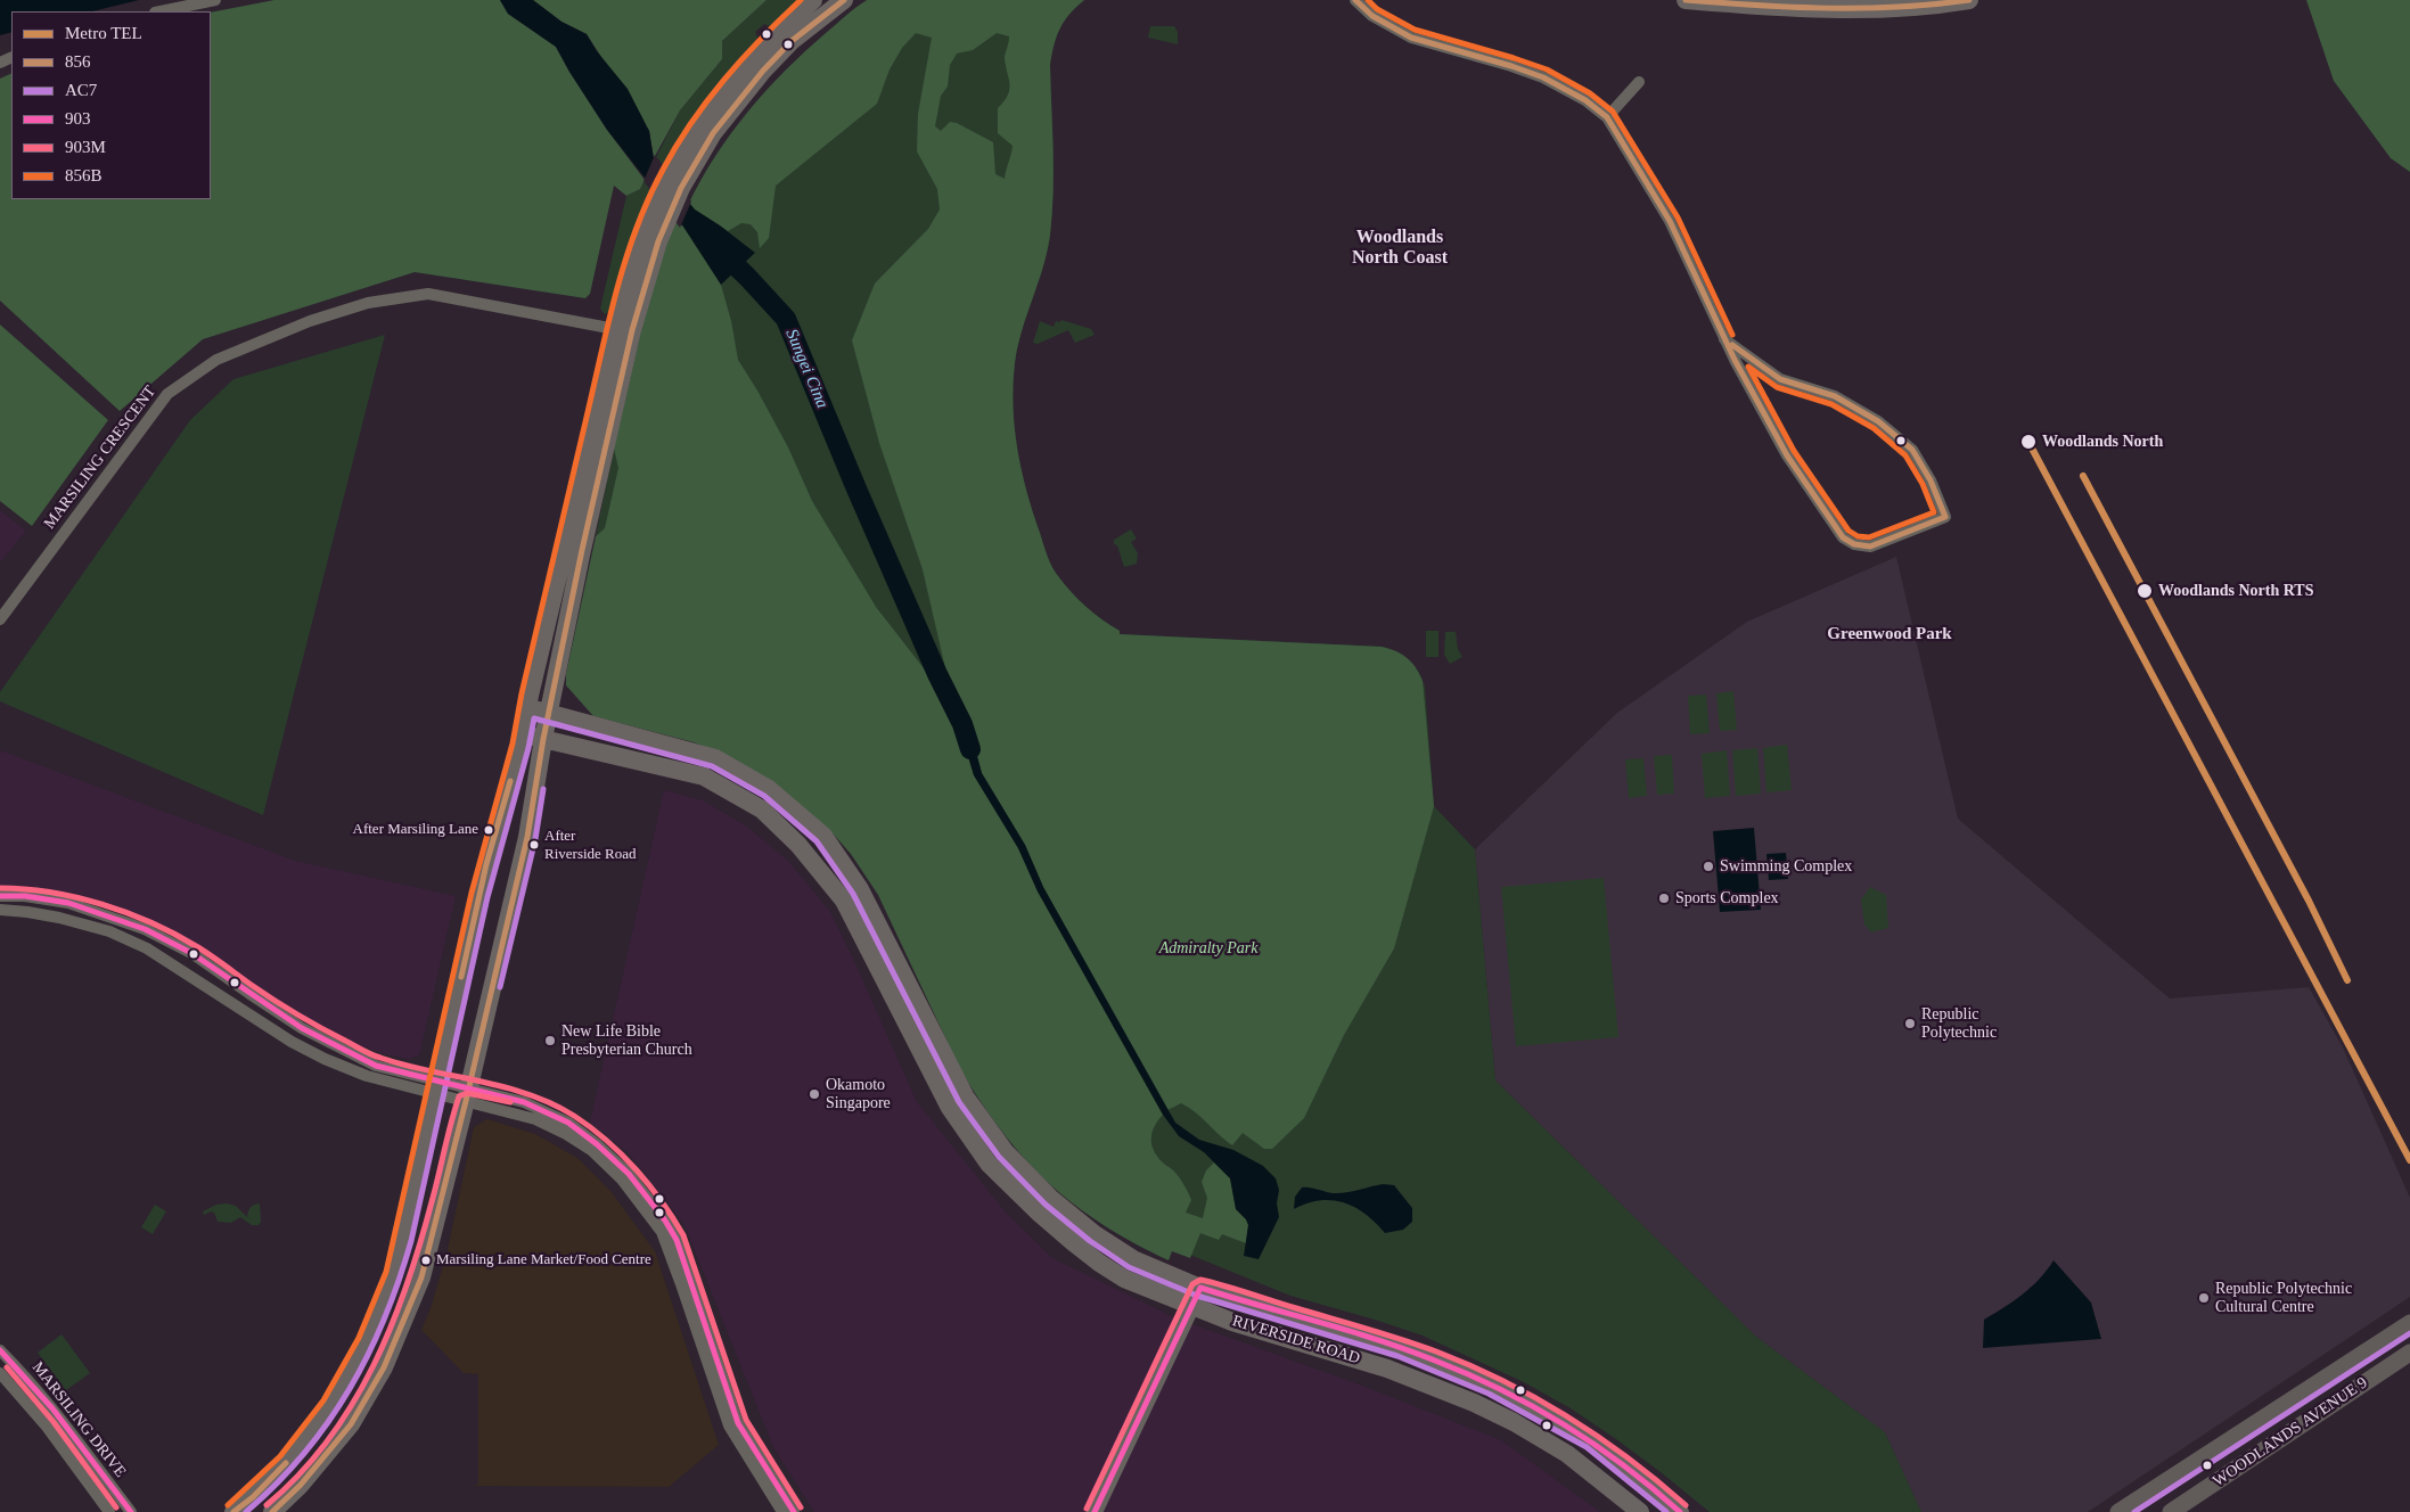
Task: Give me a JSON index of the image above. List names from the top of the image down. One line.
{"streets":{"main road":["RIVERSIDE ROAD","WOODLANDS AVENUE 9"],"street":["MARSILING CRESCENT","MARSILING DRIVE"]},"districts":["Woodlands North Coast","Greenwood Park"],"water":["Sungei Cina"],"parks":["Admiralty Park"],"places":["Woodlands North","Woodlands North RTS","After Marsiling Lane","After Riverside Road","Swimming Complex","Sports Complex","Republic Polytechnic","New Life Bible Presbyterian Church","Okamoto Singapore","Marsiling Lane Market/Food Centre","Republic Polytechnic Cultural Centre"],"lines":["transit line 856","transit line 856B","metro line TEL","transit line AC7","transit line 903M","transit line 903"],"legend":["Metro TEL","856","AC7","903","903M","856B"]}
